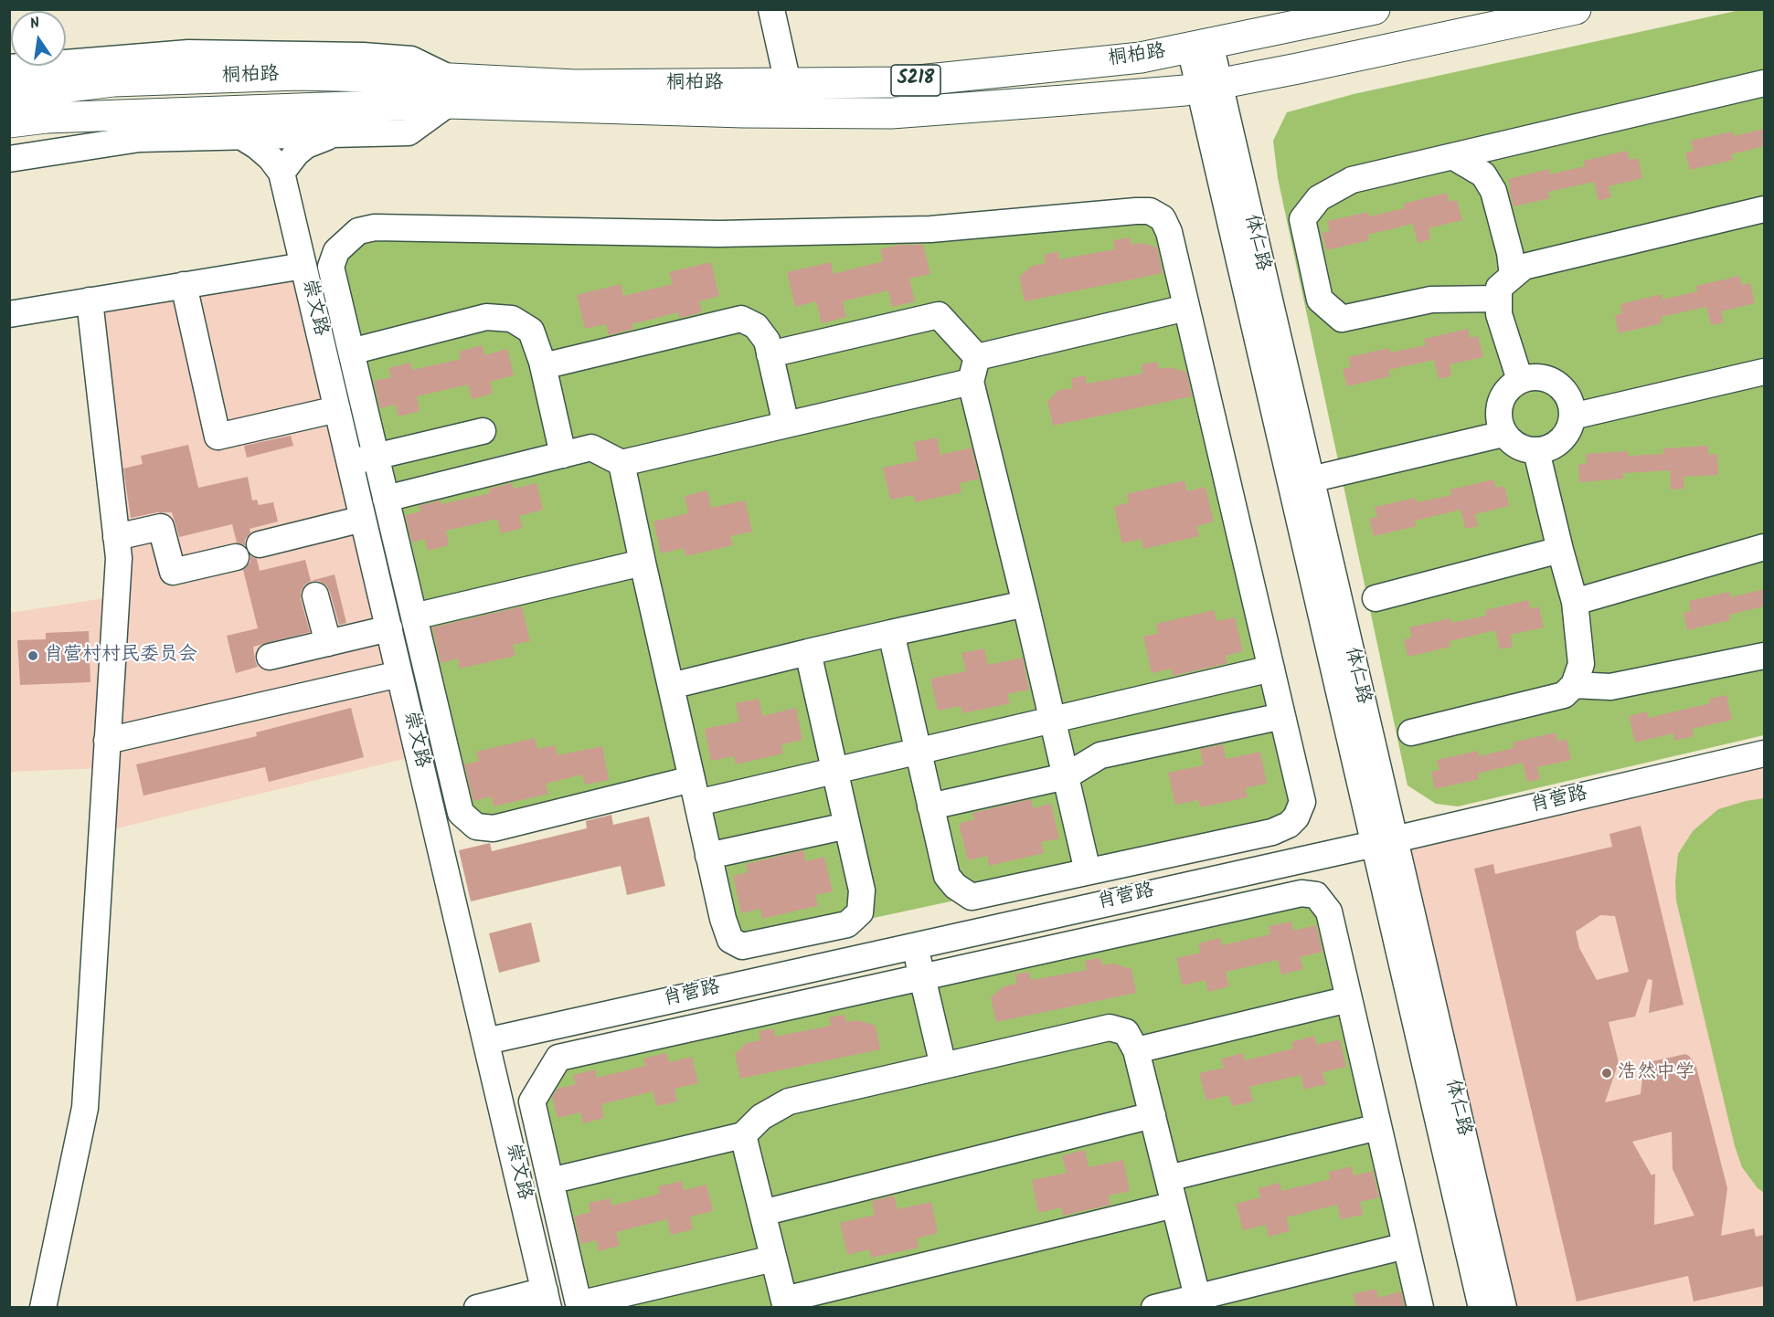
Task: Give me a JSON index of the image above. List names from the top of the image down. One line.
{"streets":{"main road":["桐柏路","S218"],"street":["体仁路","崇文路","肖营路"]},"crossings":[["桐柏路","体仁路"],["体仁路","肖营路"],["崇文路","肖营路"]],"places":["肖营村村民委员会","浩然中学"],"north":"top"}
